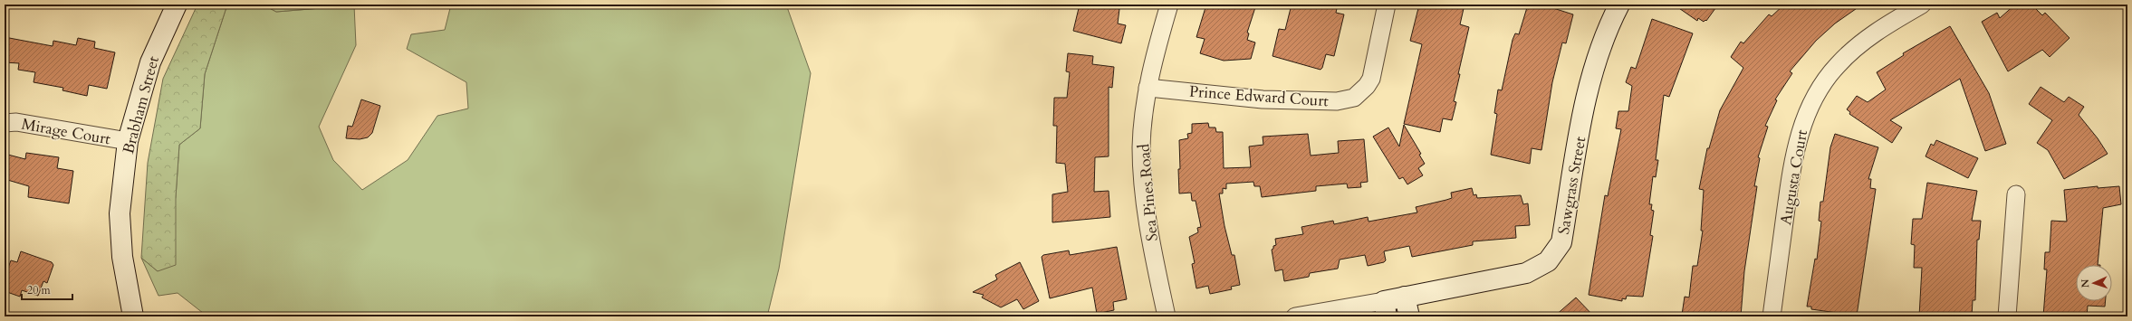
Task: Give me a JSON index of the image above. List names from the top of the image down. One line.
{"streets":{"street":["Prince Edward Court","Brabham Street","Mirage Court","Augusta Court","Sawgrass Street","Sea Pines Road"]},"crossings":[["Prince Edward Court","Sea Pines Road"],["Brabham Street","Mirage Court"]],"scale_bar":"20 m","north":"left"}
